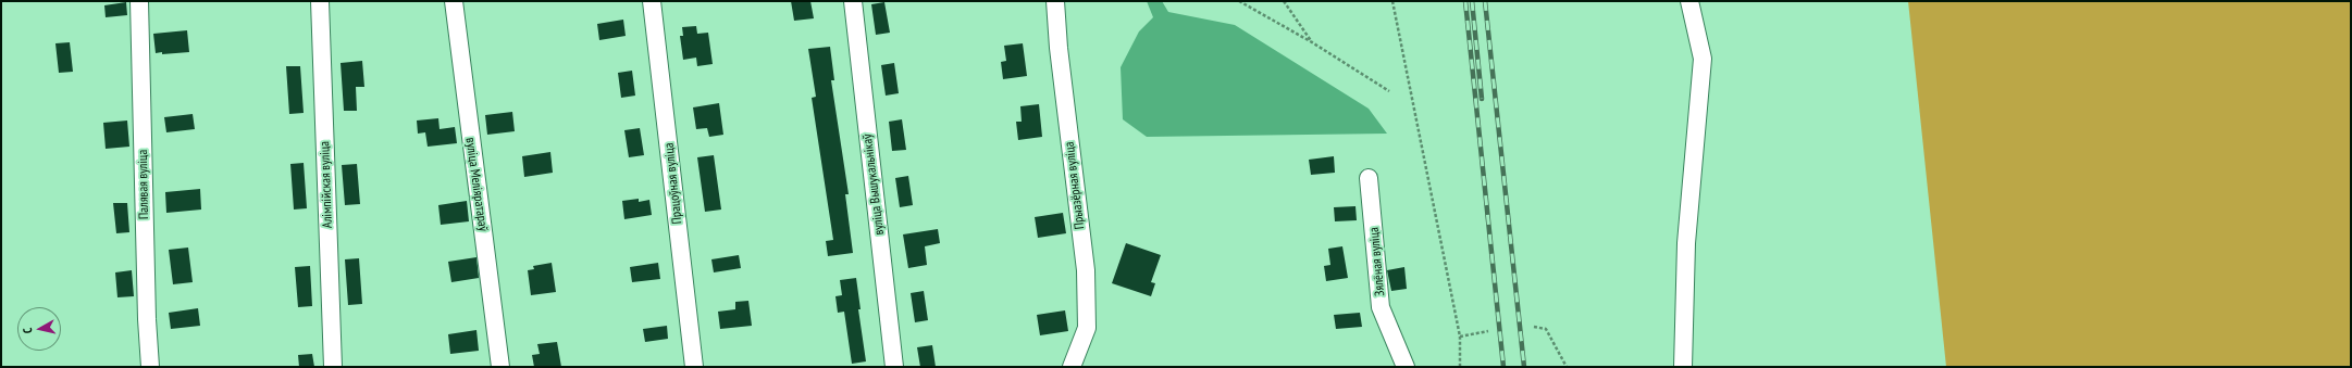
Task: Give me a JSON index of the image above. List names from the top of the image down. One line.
{"streets":{"street":["Працоўная вуліца","Палявая вуліца","Алімпійская вуліца","вуліца Меліяратараў","вуліца Вышукальнікаў","Прыазёрная вуліца","Зялёная вуліца"]},"north":"left"}
